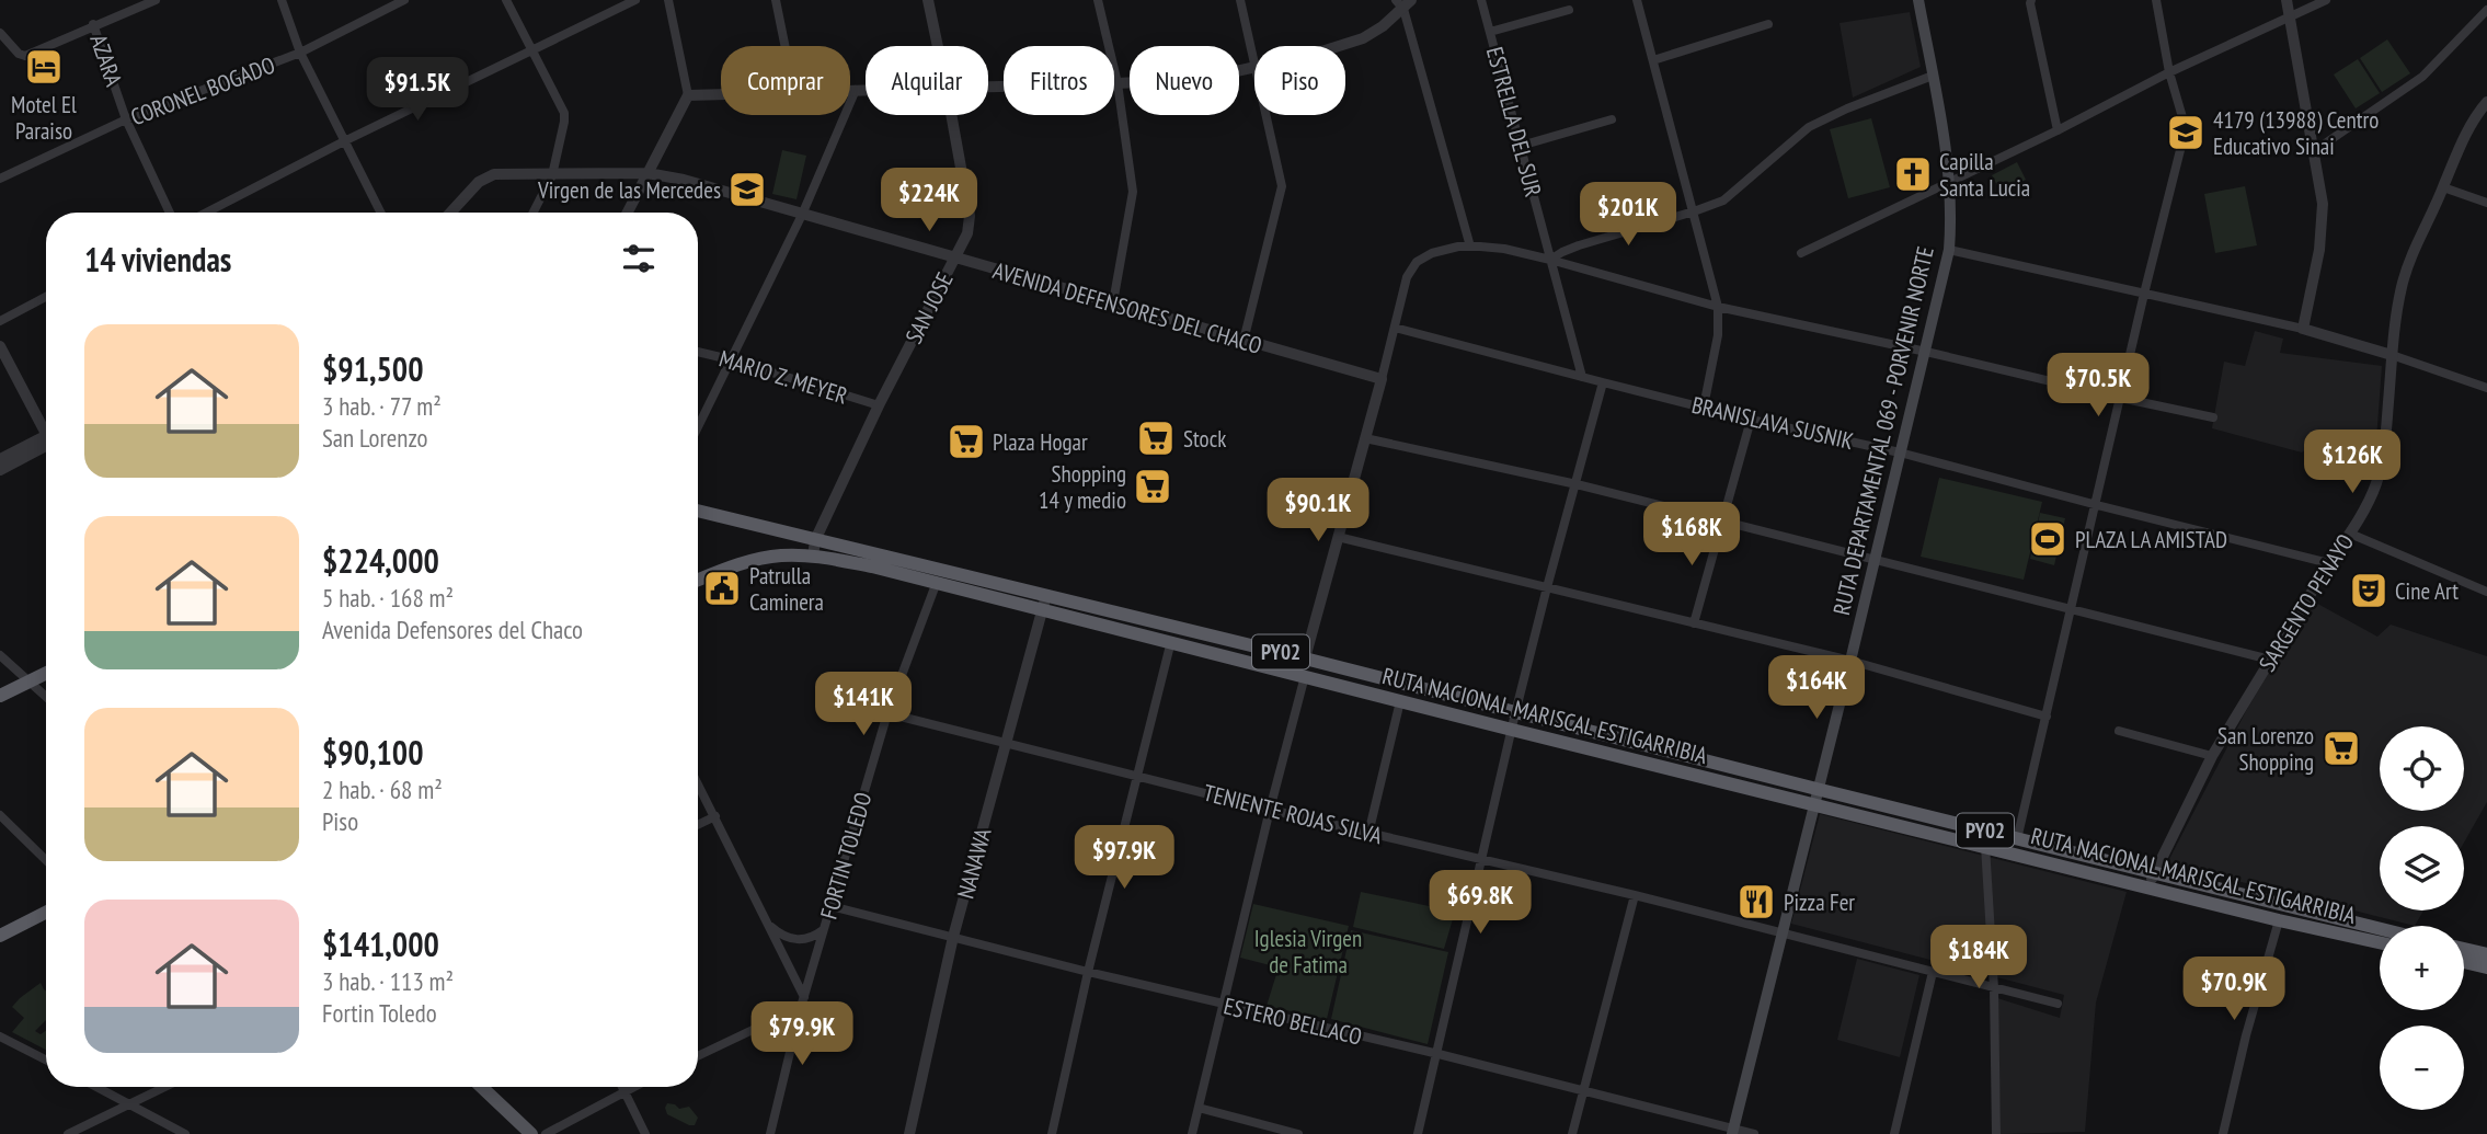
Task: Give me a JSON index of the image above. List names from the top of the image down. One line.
{"streets":{"highway":["PY02","RUTA NACIONAL MARISCAL ESTIGARRIBIA"],"main road":["RUTA DEPARTAMENTAL 069 - PORVENIR NORTE"],"street":["AZARA","CORONEL BOGADO","ESTRELLA DEL SUR","SAN JOSE","AVENIDA DEFENSORES DEL CHACO","MARIO Z. MEYER","BRANISLAVA SUSNIK","SARGENTO PENAYO","TENIENTE ROJAS SILVA","FORTIN TOLEDO","NANAWA","ESTERO BELLACO"]},"crossings":[["AZARA","CORONEL BOGADO"],["ESTRELLA DEL SUR","BRANISLAVA SUSNIK"],["SAN JOSE","AVENIDA DEFENSORES DEL CHACO"],["SAN JOSE","MARIO Z. MEYER"],["SAN JOSE","PY02"],["SAN JOSE","RUTA NACIONAL MARISCAL ESTIGARRIBIA"],["BRANISLAVA SUSNIK","RUTA DEPARTAMENTAL 069 - PORVENIR NORTE"],["BRANISLAVA SUSNIK","SARGENTO PENAYO"],["RUTA DEPARTAMENTAL 069 - PORVENIR NORTE","RUTA NACIONAL MARISCAL ESTIGARRIBIA"],["RUTA DEPARTAMENTAL 069 - PORVENIR NORTE","TENIENTE ROJAS SILVA"],["RUTA DEPARTAMENTAL 069 - PORVENIR NORTE","ESTERO BELLACO"],["SARGENTO PENAYO","RUTA NACIONAL MARISCAL ESTIGARRIBIA"],["PY02","RUTA NACIONAL MARISCAL ESTIGARRIBIA"],["RUTA NACIONAL MARISCAL ESTIGARRIBIA","FORTIN TOLEDO"],["RUTA NACIONAL MARISCAL ESTIGARRIBIA","NANAWA"],["TENIENTE ROJAS SILVA","FORTIN TOLEDO"],["TENIENTE ROJAS SILVA","NANAWA"],["FORTIN TOLEDO","ESTERO BELLACO"],["NANAWA","ESTERO BELLACO"]],"parks":["Iglesia Virgen de Fatima"],"places":{"hotel":["Motel El Paraiso"],"school or university":["4179 (13988) Centro Educativo Sinai","Virgen de las Mercedes"],"church":["Capilla Santa Lucia"],"supermarket":["Stock","Plaza Hogar","Shopping 14 y medio","San Lorenzo Shopping"],"sports":["PLAZA LA AMISTAD"],"public building":["Patrulla Caminera"],"theatre":["Cine Art"],"restaurant":["Pizza Fer"]},"page":{"chip":["Comprar","Alquilar","Filtros","Nuevo","Piso"],"price":["$91.5K","$224K","$201K","$70.5K","$126K","$90.1K","$168K","$164K","$141K","$97.9K","$69.8K","$184K","$70.9K","$79.9K"],"heading":"14 viviendas","list":[{"name":"$91,500","note":"3 hab. · 77 m² · San Lorenzo"},{"name":"$224,000","note":"5 hab. · 168 m² · Avenida Defensores del Chaco"},{"name":"$90,100","note":"2 hab. · 68 m² · Piso"},{"name":"$141,000","note":"3 hab. · 113 m² · Fortin Toledo"}],"map_buttons":["+","−"]}}
